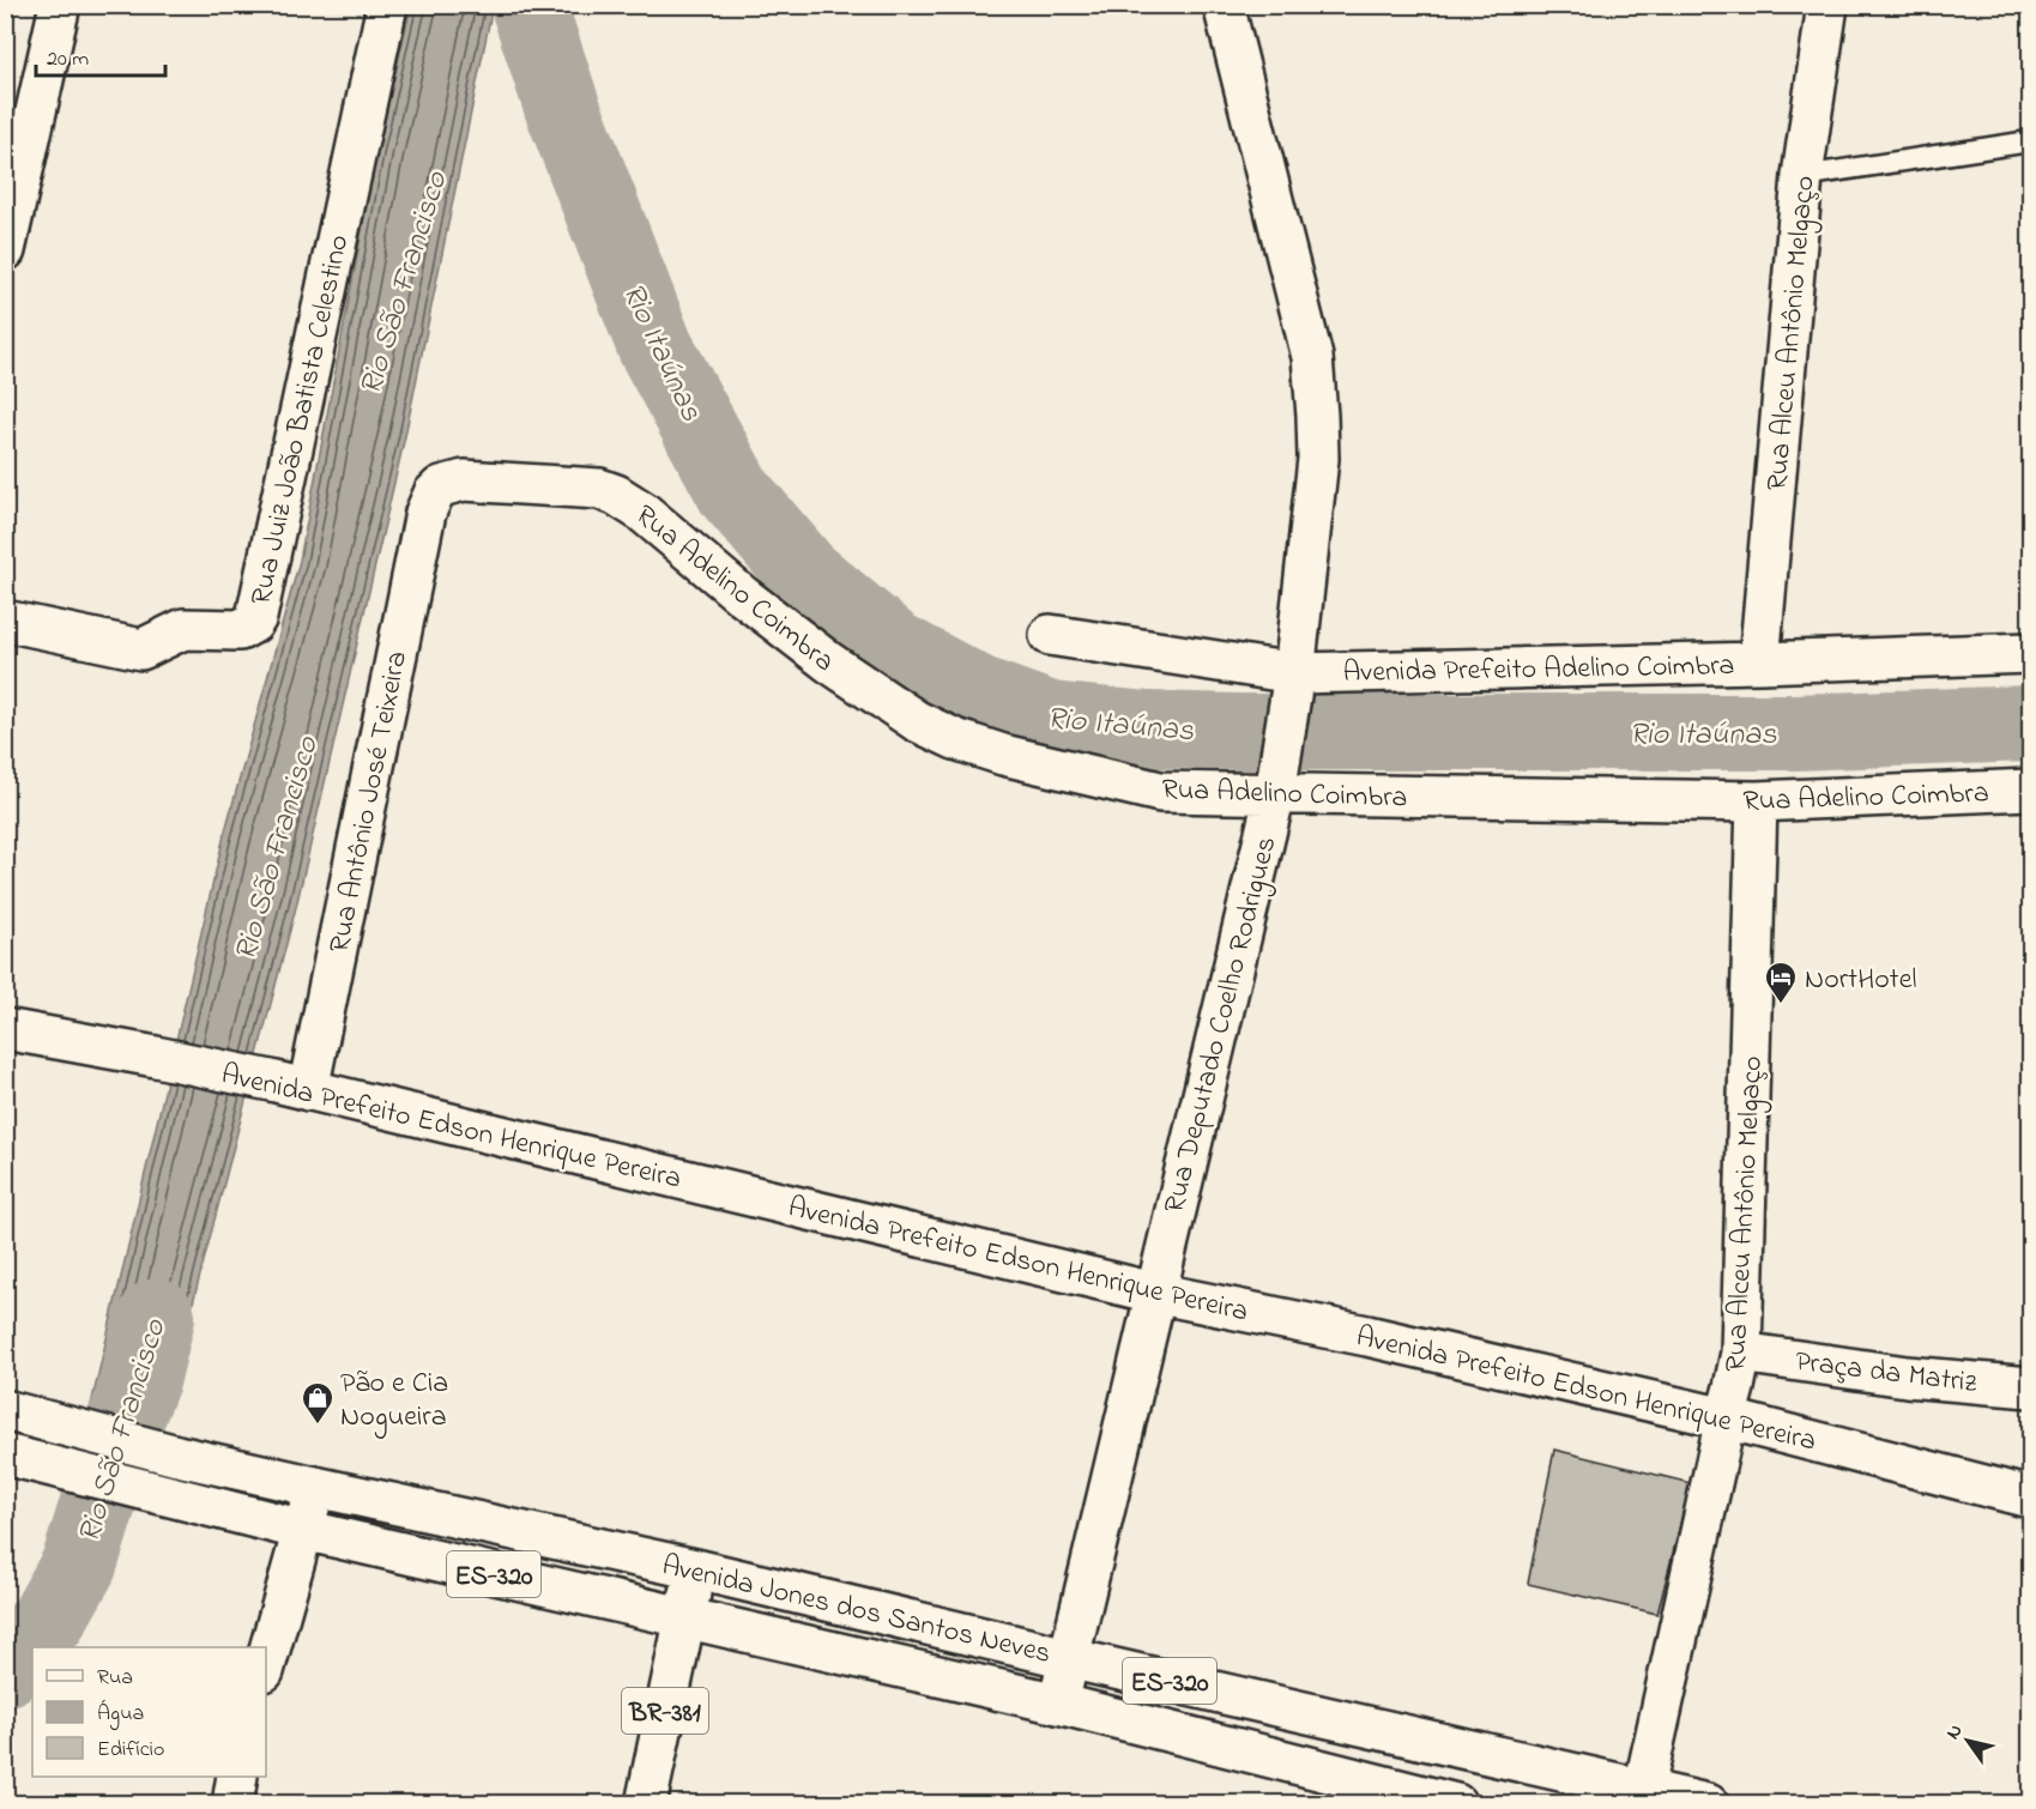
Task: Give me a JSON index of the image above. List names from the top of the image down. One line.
{"streets":{"street":["Rua Alceu Antônio Melgaço","Rua Juiz João Batista Celestino","Rua Adelino Coimbra","Avenida Prefeito Adelino Coimbra","Rua Antônio José Teixeira","Rua Deputado Coelho Rodrigues","Avenida Prefeito Edson Henrique Pereira","Praça da Matriz","ES-320","Avenida Jones dos Santos Neves","BR-381"]},"crossings":[["Rua Alceu Antônio Melgaço","Rua Adelino Coimbra"],["Rua Alceu Antônio Melgaço","Avenida Prefeito Adelino Coimbra"],["Rua Alceu Antônio Melgaço","Avenida Prefeito Edson Henrique Pereira"],["Rua Alceu Antônio Melgaço","Praça da Matriz"],["Rua Alceu Antônio Melgaço","Avenida Jones dos Santos Neves"],["Rua Adelino Coimbra","Rua Antônio José Teixeira"],["Rua Adelino Coimbra","Rua Deputado Coelho Rodrigues"],["Avenida Prefeito Adelino Coimbra","Rua Deputado Coelho Rodrigues"],["Rua Antônio José Teixeira","Avenida Prefeito Edson Henrique Pereira"],["Rua Deputado Coelho Rodrigues","Avenida Prefeito Edson Henrique Pereira"],["Rua Deputado Coelho Rodrigues","Avenida Jones dos Santos Neves"],["Avenida Jones dos Santos Neves","BR-381"]],"water":["Rio São Francisco","Rio Itaúnas"],"places":{"hotel":["NortHotel"],"shop":["Pão e Cia Nogueira"]},"legend":["Rua","Água","Edifício"],"scale_bar":"20 m","north":"top left"}
